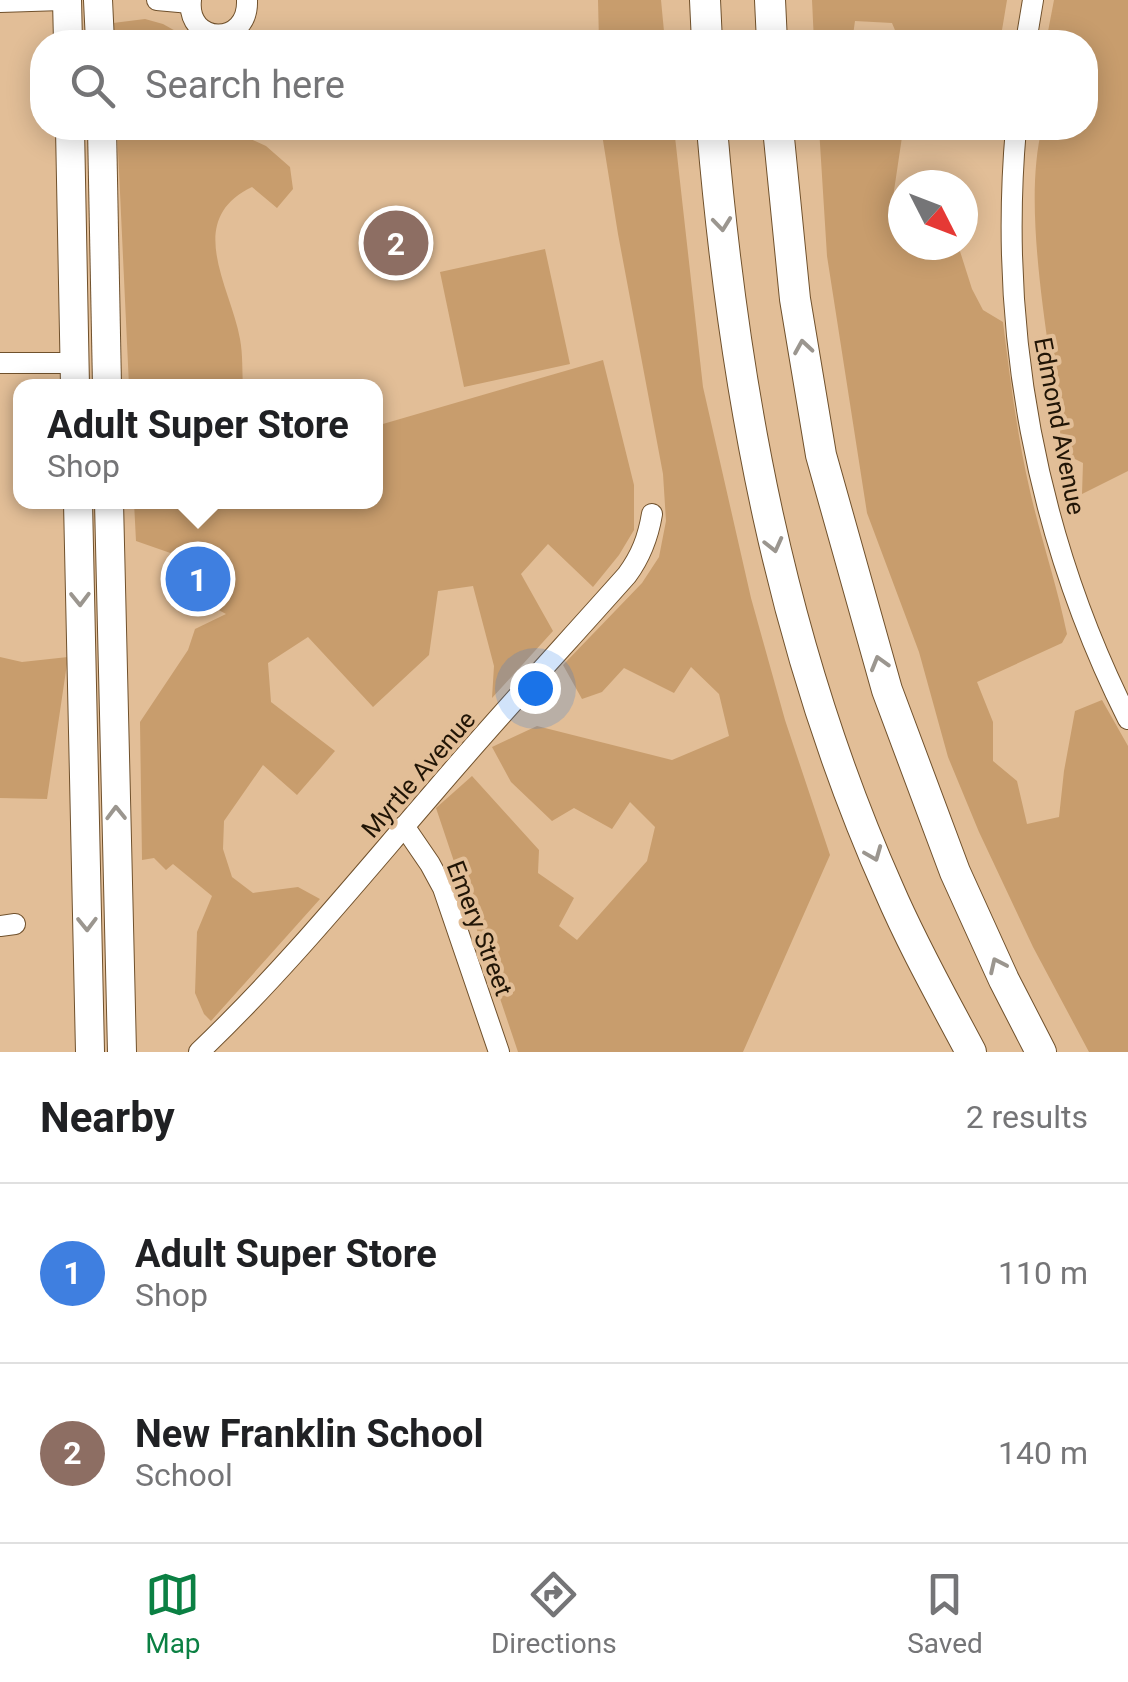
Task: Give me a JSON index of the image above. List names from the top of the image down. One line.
{"streets":{"street":["Edmond Avenue","Myrtle Avenue","Emery Street"]},"crossings":[["Myrtle Avenue","Emery Street"]],"north":"bottom right","page":{"search":"Search here","pins":["2","1"],"popup":["Adult Super Store","Shop"],"heading":["Nearby","2 results"],"list":[{"mark":"1","name":"Adult Super Store","note":"Shop","value":"110 m"},{"mark":"2","name":"New Franklin School","note":"School","value":"140 m"}],"nav":["Map","Directions","Saved"]}}
